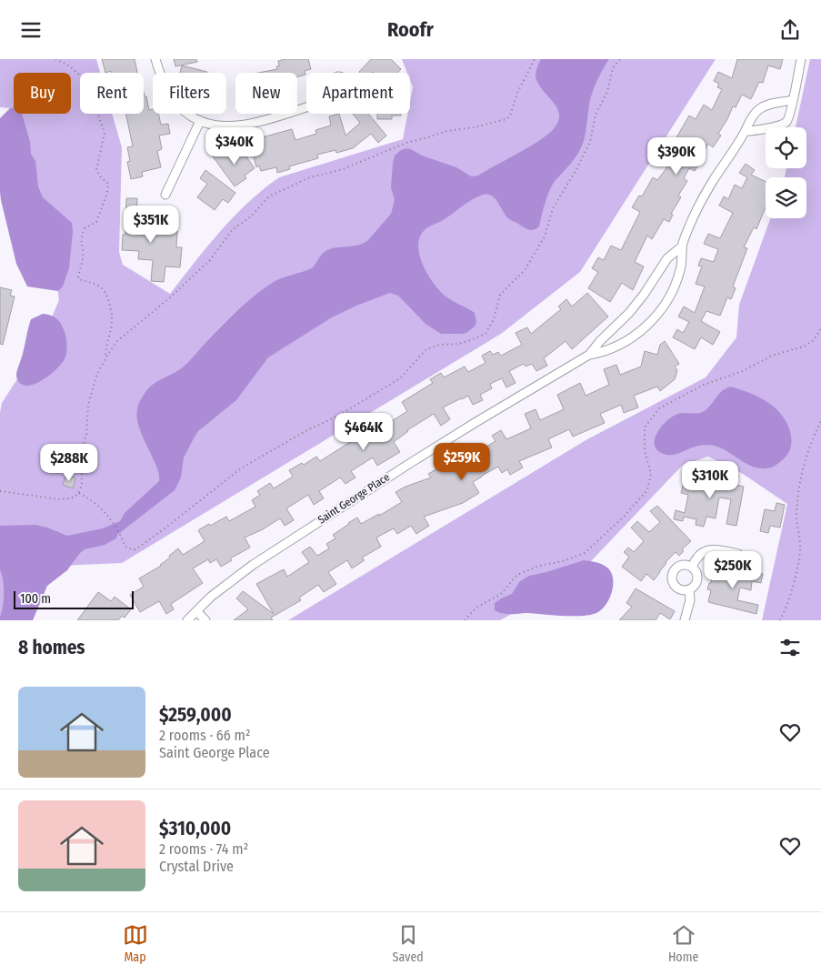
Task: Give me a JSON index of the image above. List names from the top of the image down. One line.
{"streets":{"street":["Saint George Place"]},"scale_bar":"100 m","page":{"header":"Roofr","chip":["Buy","Rent","Filters","New","Apartment"],"price":["$340K","$390K","$351K","$464K","$259K","$288K","$310K","$250K"],"scale":"100 m","heading":"8 homes","list":[{"name":"$259,000","note":"2 rooms · 66 m² · Saint George Place"},{"name":"$310,000","note":"2 rooms · 74 m² · Crystal Drive"}],"tabs":["Map","Saved","Home"]}}
